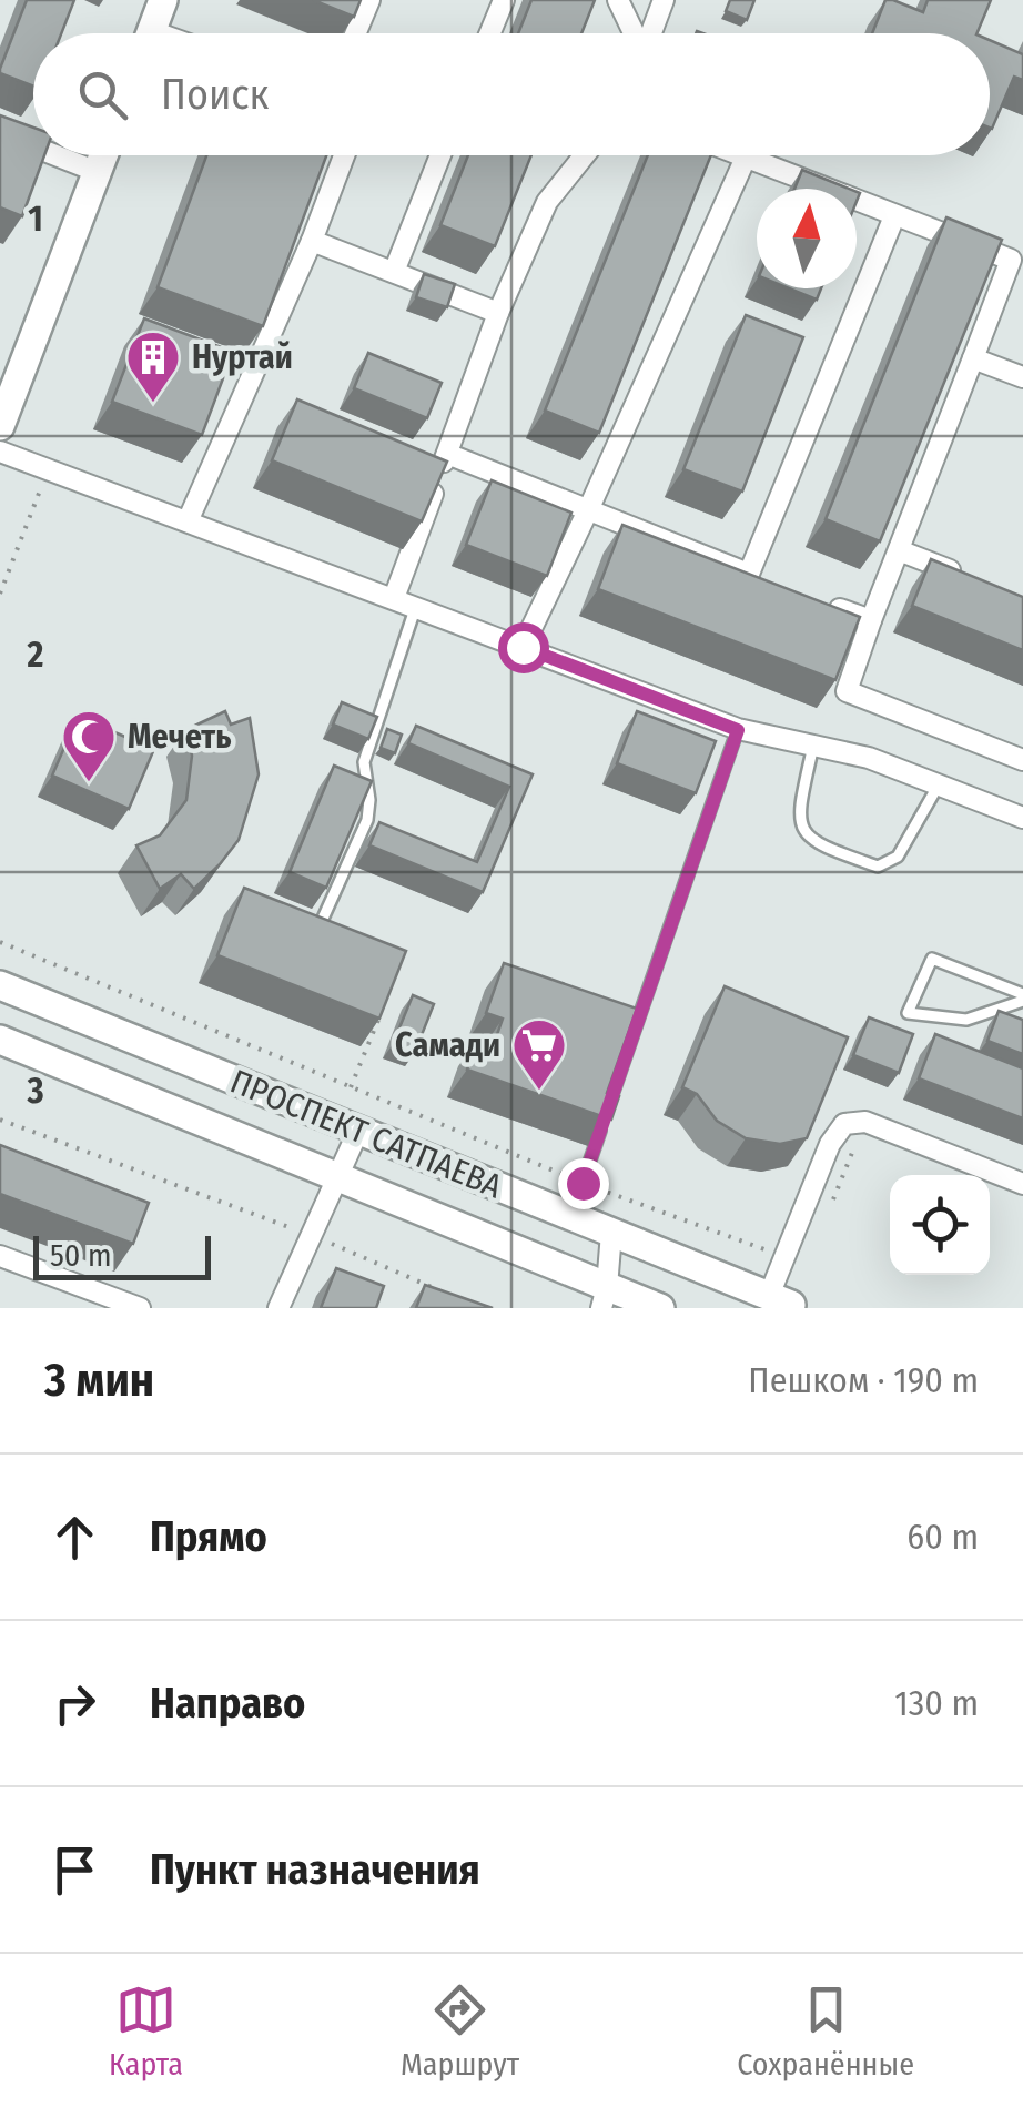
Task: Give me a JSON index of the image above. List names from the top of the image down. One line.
{"streets":{"street":["ПРОСПЕКТ САТПАЕВА"]},"places":{"building":["Нуртай"],"mosque":["Мечеть"],"supermarket":["Самади"]},"scale_bar":"50 m","north":"top","page":{"search":"Поиск","scale":"50 m","heading":["3 мин","Пешком · 190 m"],"list":[["Прямо","60 m"],["Направо","130 m"],"Пункт назначения"],"nav":["Карта","Маршрут","Сохранённые"]},"grid":{"rows":["1","2","3"]}}
